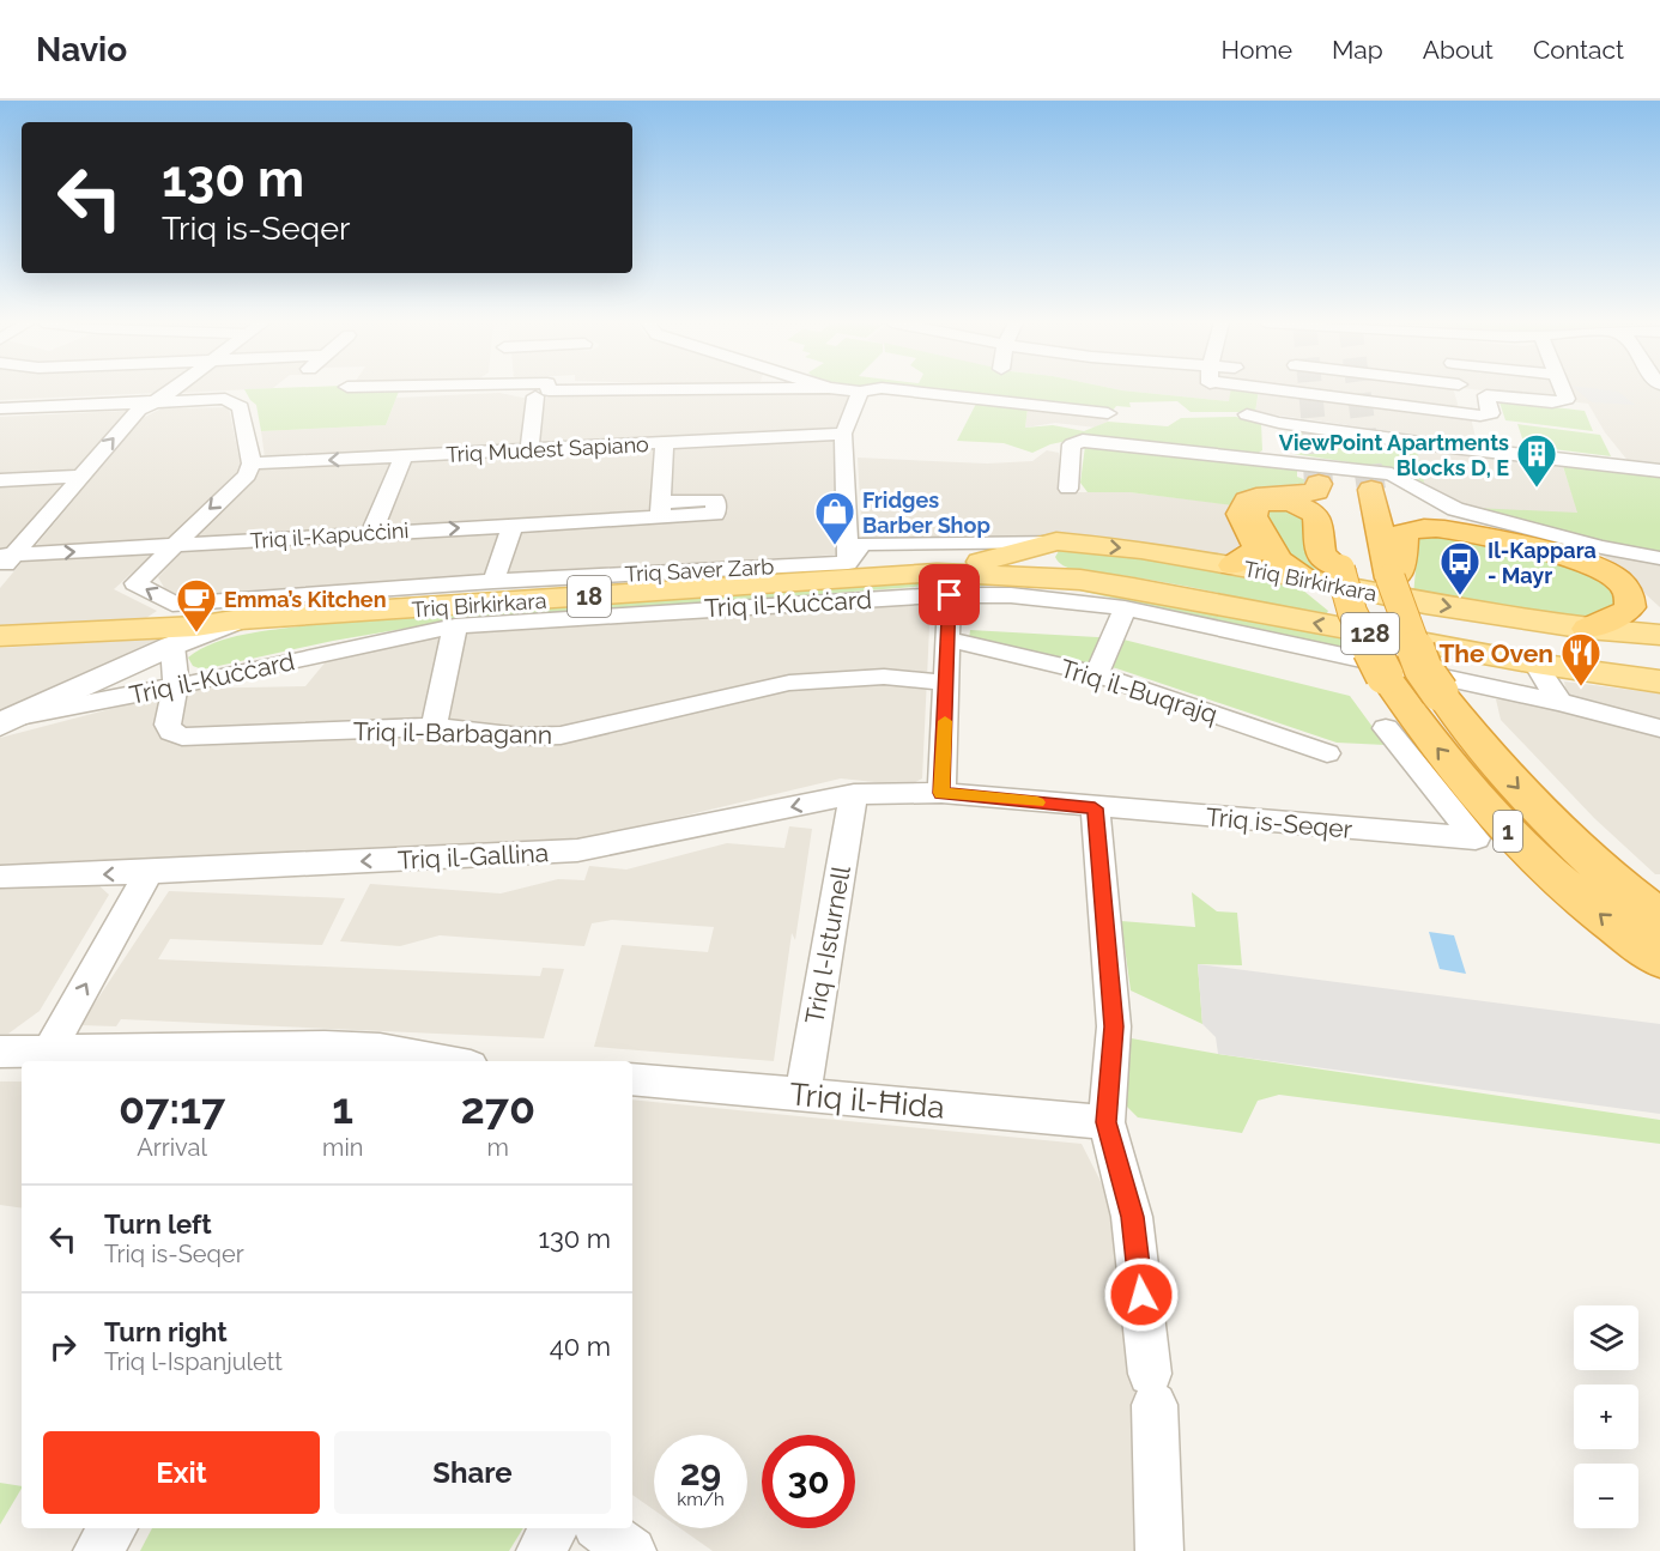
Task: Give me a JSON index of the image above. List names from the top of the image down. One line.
{"streets":{"highway":["1"],"main road":["Triq Birkirkara","18","128"],"street":["Triq Mudest Sapiano","Triq il-Kapuċċini","Triq Saver Zarb","Triq il-Kuċċard","Triq il-Buqrajq","Triq il-Barbagann","Triq is-Seqer","Triq il-Gallina","Triq l-Isturnell","Triq il-Ħida"]},"crossings":[["Triq Mudest Sapiano","Triq il-Kapuċċini"],["Triq il-Kapuċċini","Triq Saver Zarb"],["Triq Birkirkara","18"],["Triq Birkirkara","Triq il-Kuċċard"],["Triq Birkirkara","Triq il-Barbagann"],["Triq il-Kuċċard","Triq il-Barbagann"],["Triq is-Seqer","Triq il-Gallina"],["Triq il-Gallina","Triq l-Isturnell"],["Triq l-Isturnell","Triq il-Ħida"]],"places":{"building":["ViewPoint Apartments Blocks D, E"],"shop":["Fridges Barber Shop"],"bus stop":["Il-Kappara - Mayr"],"cafe":["Emma’s Kitchen"],"restaurant":["The Oven"]},"page":{"header":"Navio","nav":["Home","Map","About","Contact"],"turn":["130 m","Triq is-Seqer"],"eta":["07:17","Arrival","1","min","270","m"],"list":[{"name":"Turn left","note":"Triq is-Seqer","value":"130 m"},{"name":"Turn right","note":"Triq l-Ispanjulett","value":"40 m"}],"map_buttons":["+","−"],"buttons":["Exit","Share"],"speed":"29 km/h","limit":"30"}}
